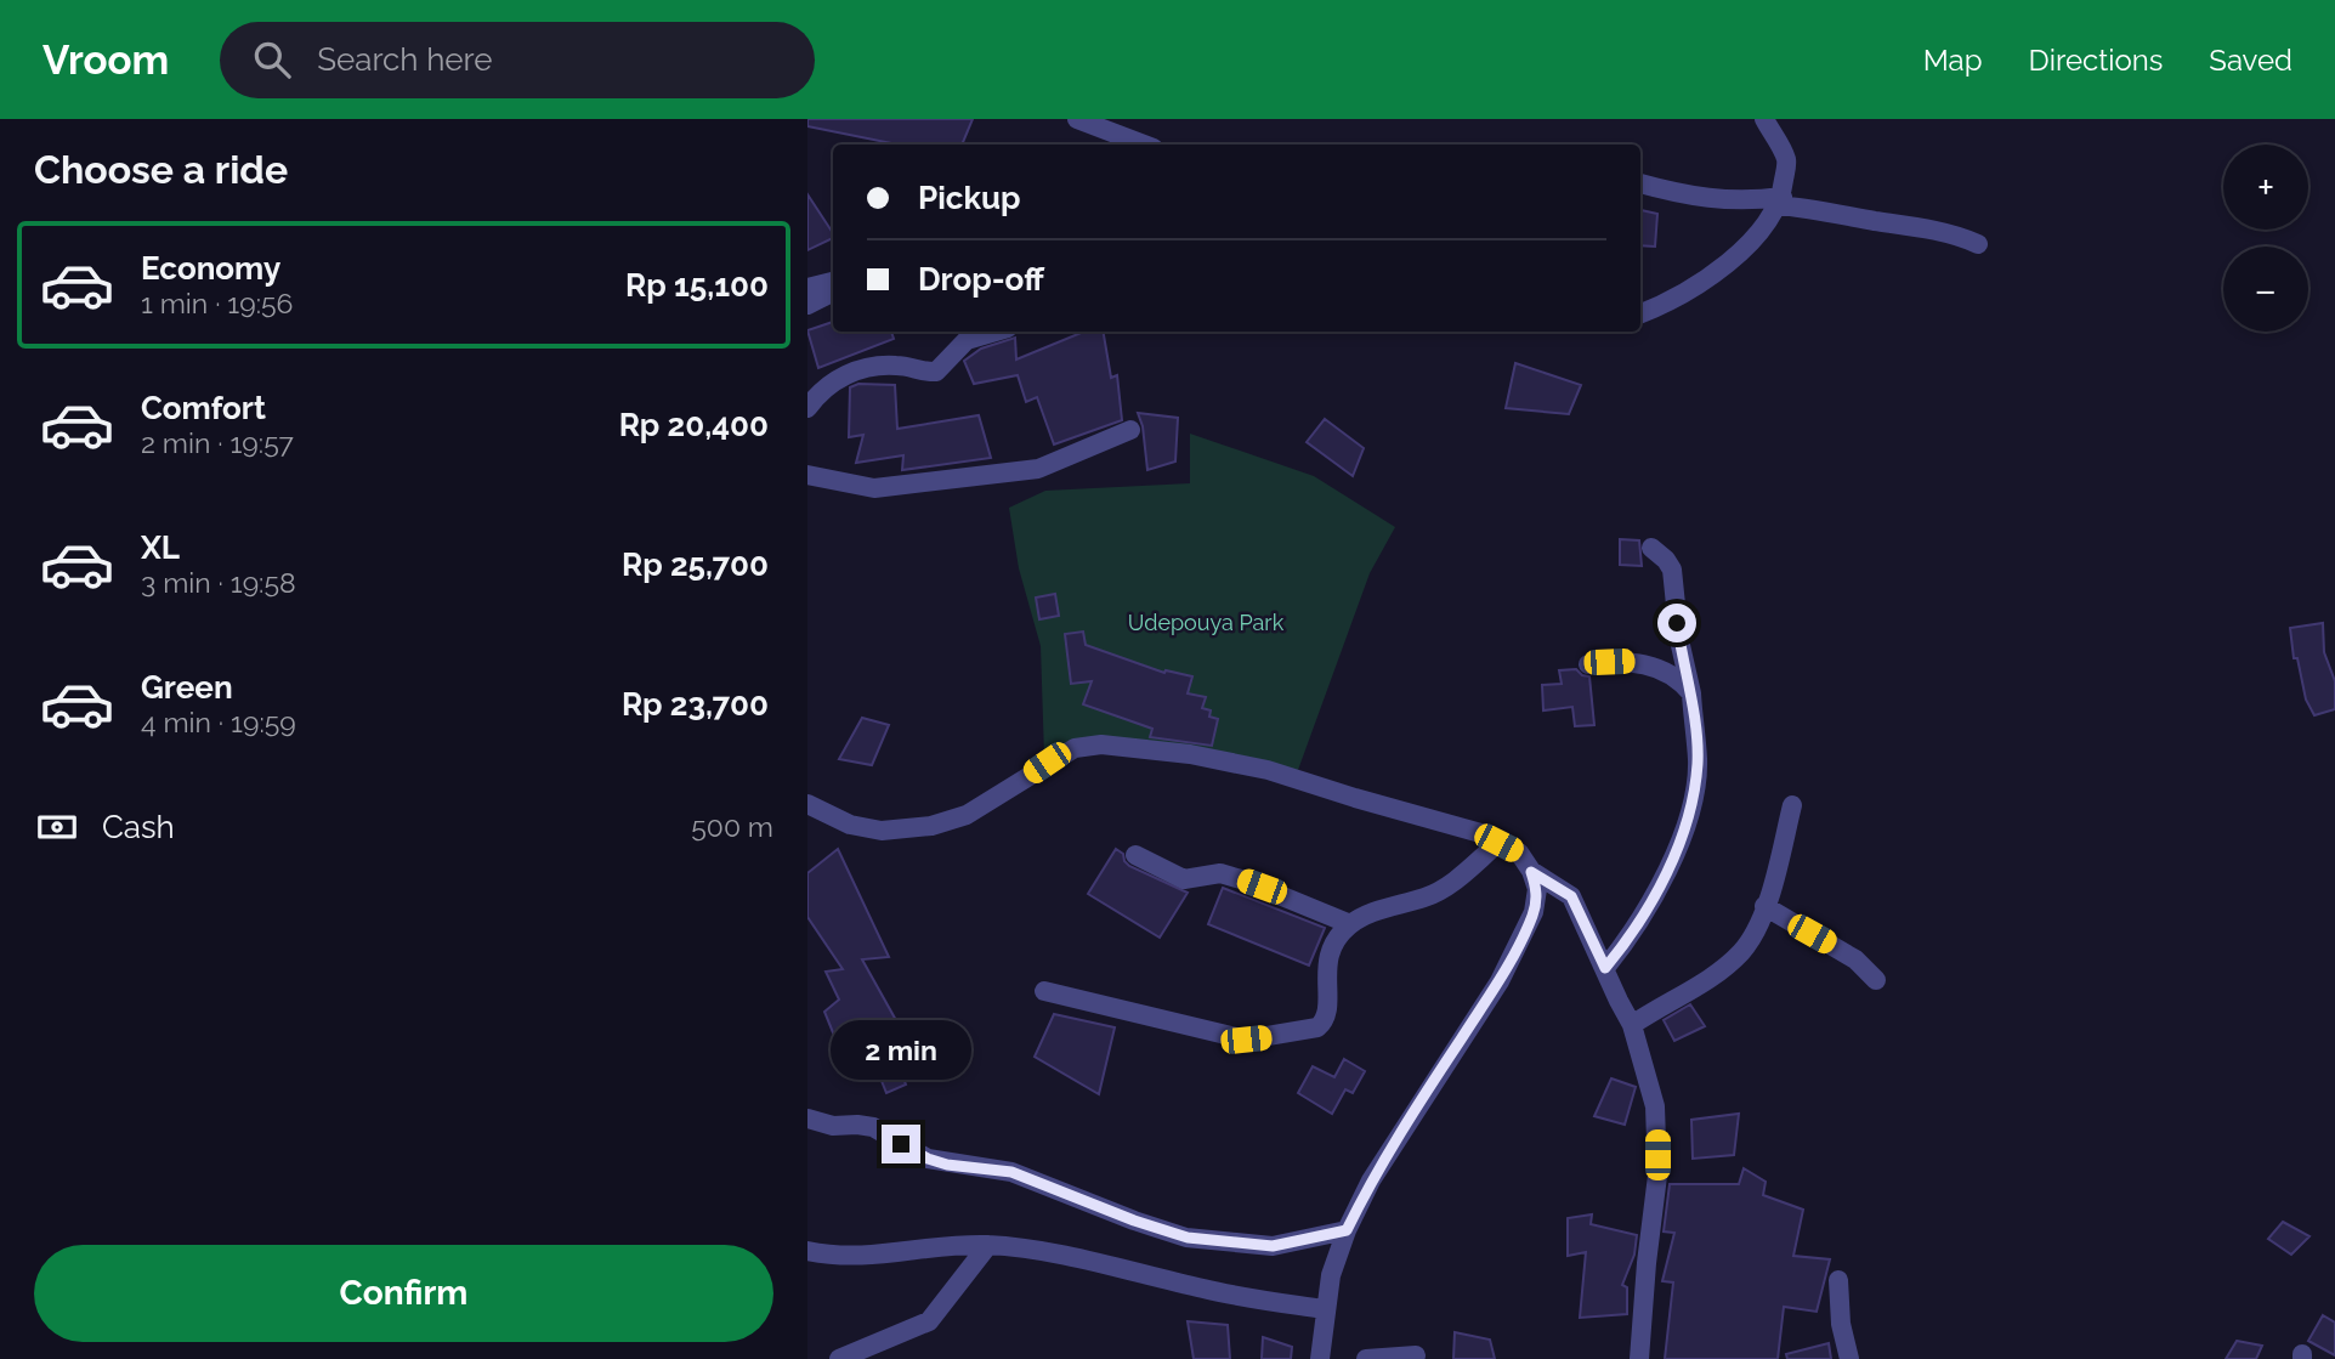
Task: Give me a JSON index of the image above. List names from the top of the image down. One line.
{"parks":["Udepouya Park"],"page":{"header":"Vroom","search":"Search here","nav":["Map","Directions","Saved"],"heading":"Choose a ride","map_buttons":["+","−"],"banner":["Pickup","Drop-off"],"list":[{"name":"Economy","note":"1 min · 19:56","value":"Rp 15,100"},{"name":"Comfort","note":"2 min · 19:57","value":"Rp 20,400"},{"name":"XL","note":"3 min · 19:58","value":"Rp 25,700"},{"name":"Green","note":"4 min · 19:59","value":"Rp 23,700"}],"pay":["Cash","500 m"],"bubble":"2 min","buttons":"Confirm"}}
